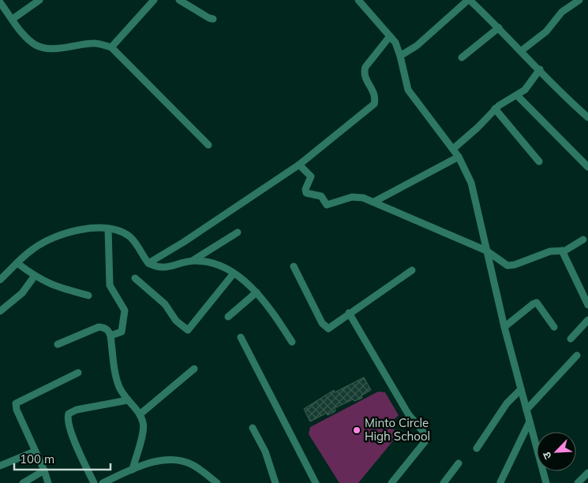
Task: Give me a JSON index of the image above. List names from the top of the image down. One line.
{"places":["Minto Circle High School"],"scale_bar":"100 m","north":"bottom left"}
